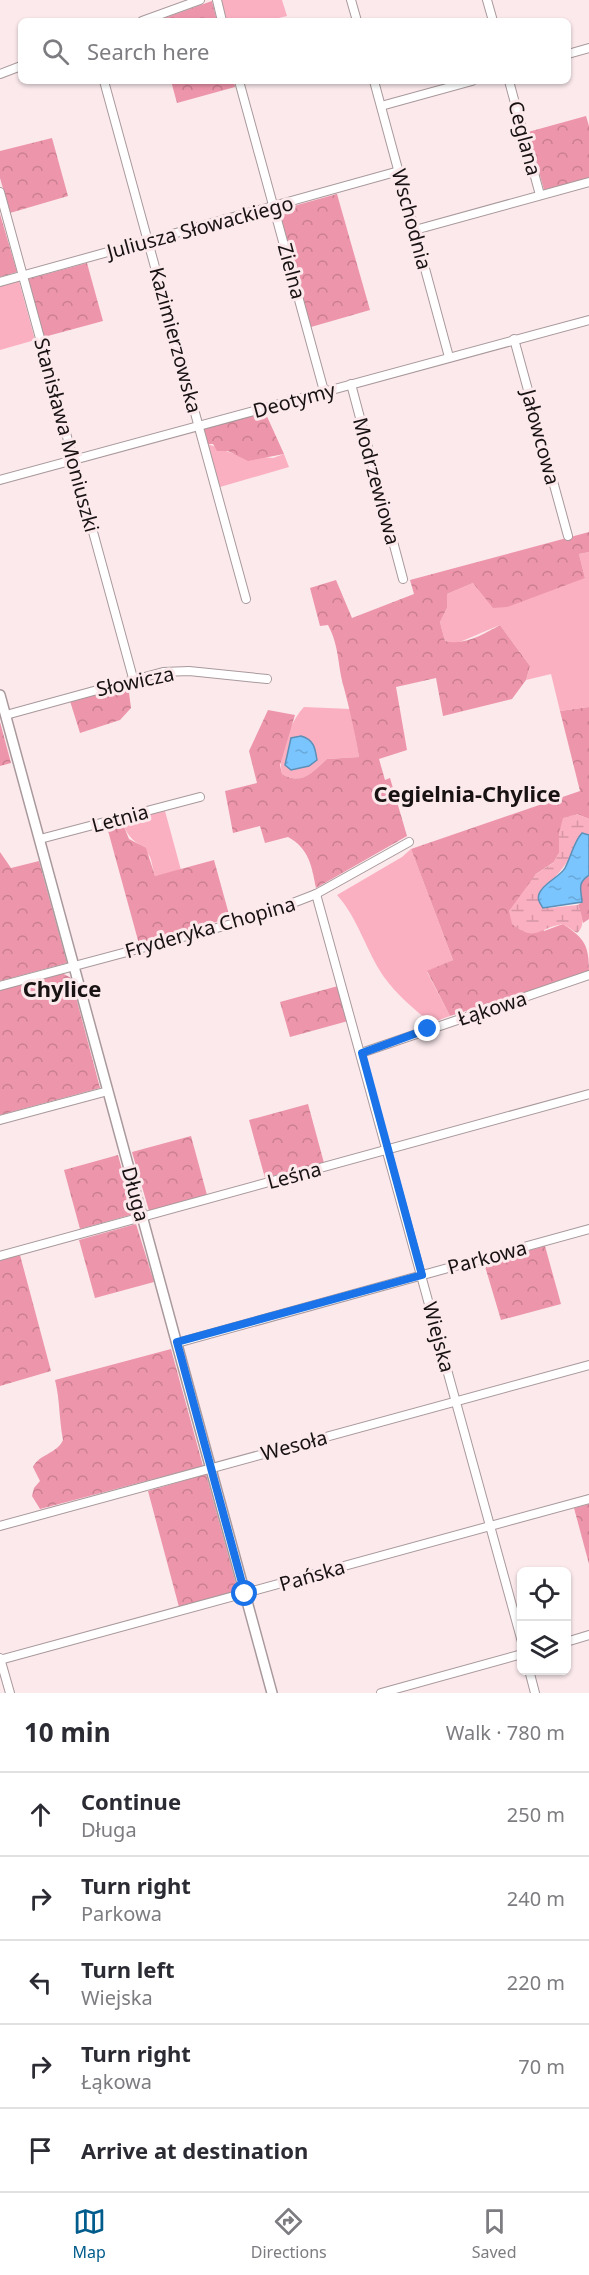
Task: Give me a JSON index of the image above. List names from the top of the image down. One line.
{"streets":{"street":["Ceglana","Wschodnia","Juliusza Słowackiego","Zielna","Kazimierzowska","Deotymy","Stanisława Moniuszki","Jałowcowa","Modrzewiowa","Słowicza","Letnia","Fryderyka Chopina","Łąkowa","Leśna","Długa","Parkowa","Wiejska","Wesoła","Pańska"]},"crossings":[["Wschodnia","Juliusza Słowackiego"],["Wschodnia","Deotymy"],["Juliusza Słowackiego","Zielna"],["Juliusza Słowackiego","Kazimierzowska"],["Juliusza Słowackiego","Stanisława Moniuszki"],["Zielna","Deotymy"],["Kazimierzowska","Deotymy"],["Deotymy","Stanisława Moniuszki"],["Deotymy","Jałowcowa"],["Deotymy","Modrzewiowa"],["Stanisława Moniuszki","Słowicza"],["Słowicza","Długa"],["Letnia","Długa"],["Fryderyka Chopina","Długa"],["Fryderyka Chopina","Wiejska"],["Łąkowa","Wiejska"],["Leśna","Długa"],["Leśna","Wiejska"],["Długa","Parkowa"],["Długa","Wesoła"],["Długa","Pańska"],["Parkowa","Wiejska"],["Wiejska","Wesoła"],["Wiejska","Pańska"]],"districts":["Cegielnia-Chylice","Chylice"],"page":{"search":"Search here","heading":["10 min","Walk · 780 m"],"list":[["Continue","Długa","250 m"],["Turn right","Parkowa","240 m"],["Turn left","Wiejska","220 m"],["Turn right","Łąkowa","70 m"],"Arrive at destination"],"nav":["Map","Directions","Saved"]}}
